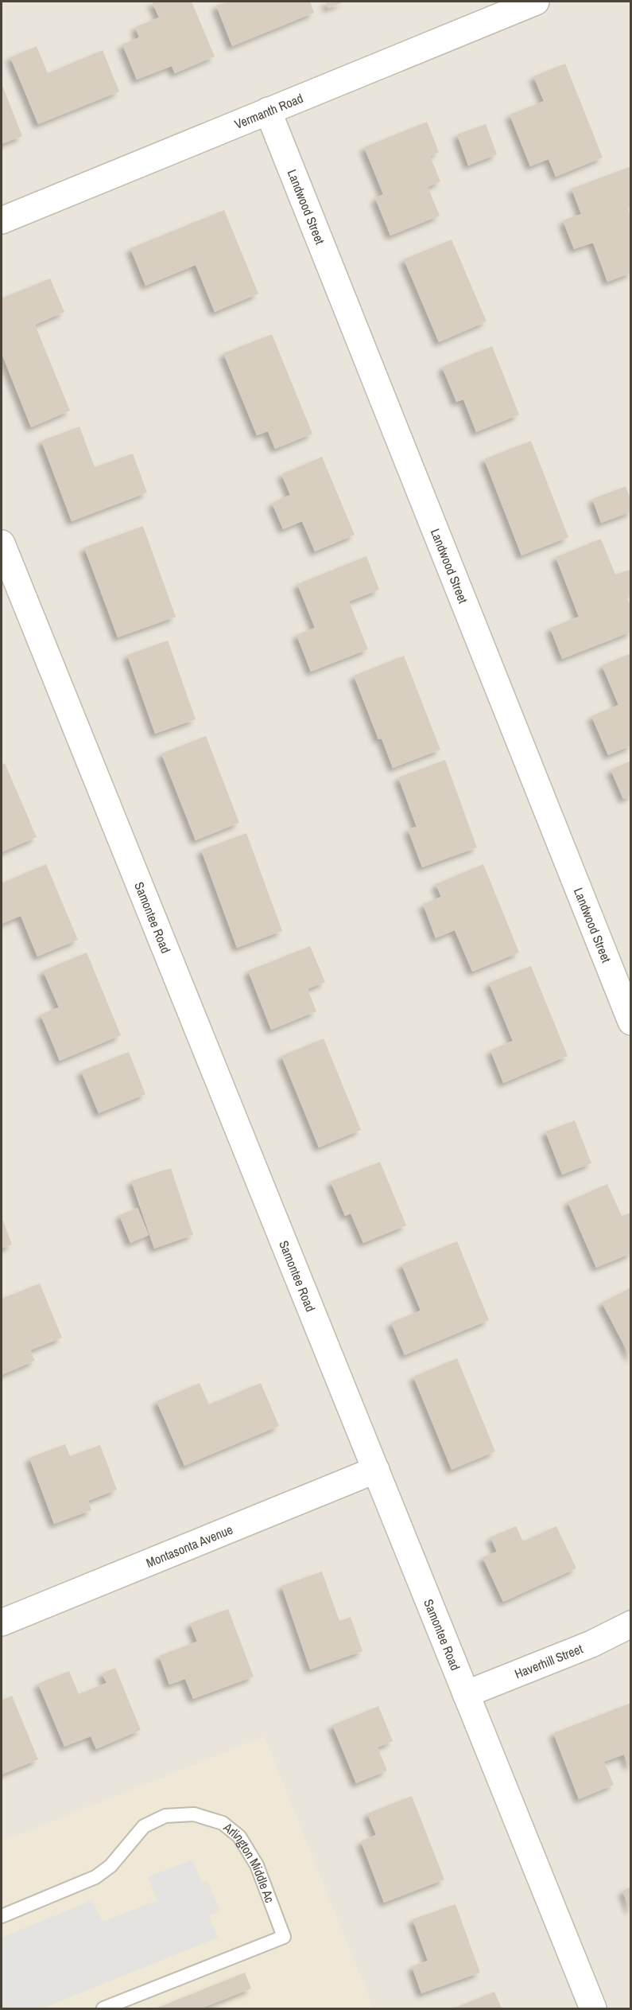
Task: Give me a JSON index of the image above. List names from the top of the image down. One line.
{"streets":{"street":["Vermanth Road","Landwood Street","Samontee Road","Montasonta Avenue","Haverhill Street"],"lane":["Arlington Middle Ac"]},"crossings":[["Vermanth Road","Landwood Street"],["Samontee Road","Montasonta Avenue"],["Samontee Road","Haverhill Street"]]}
